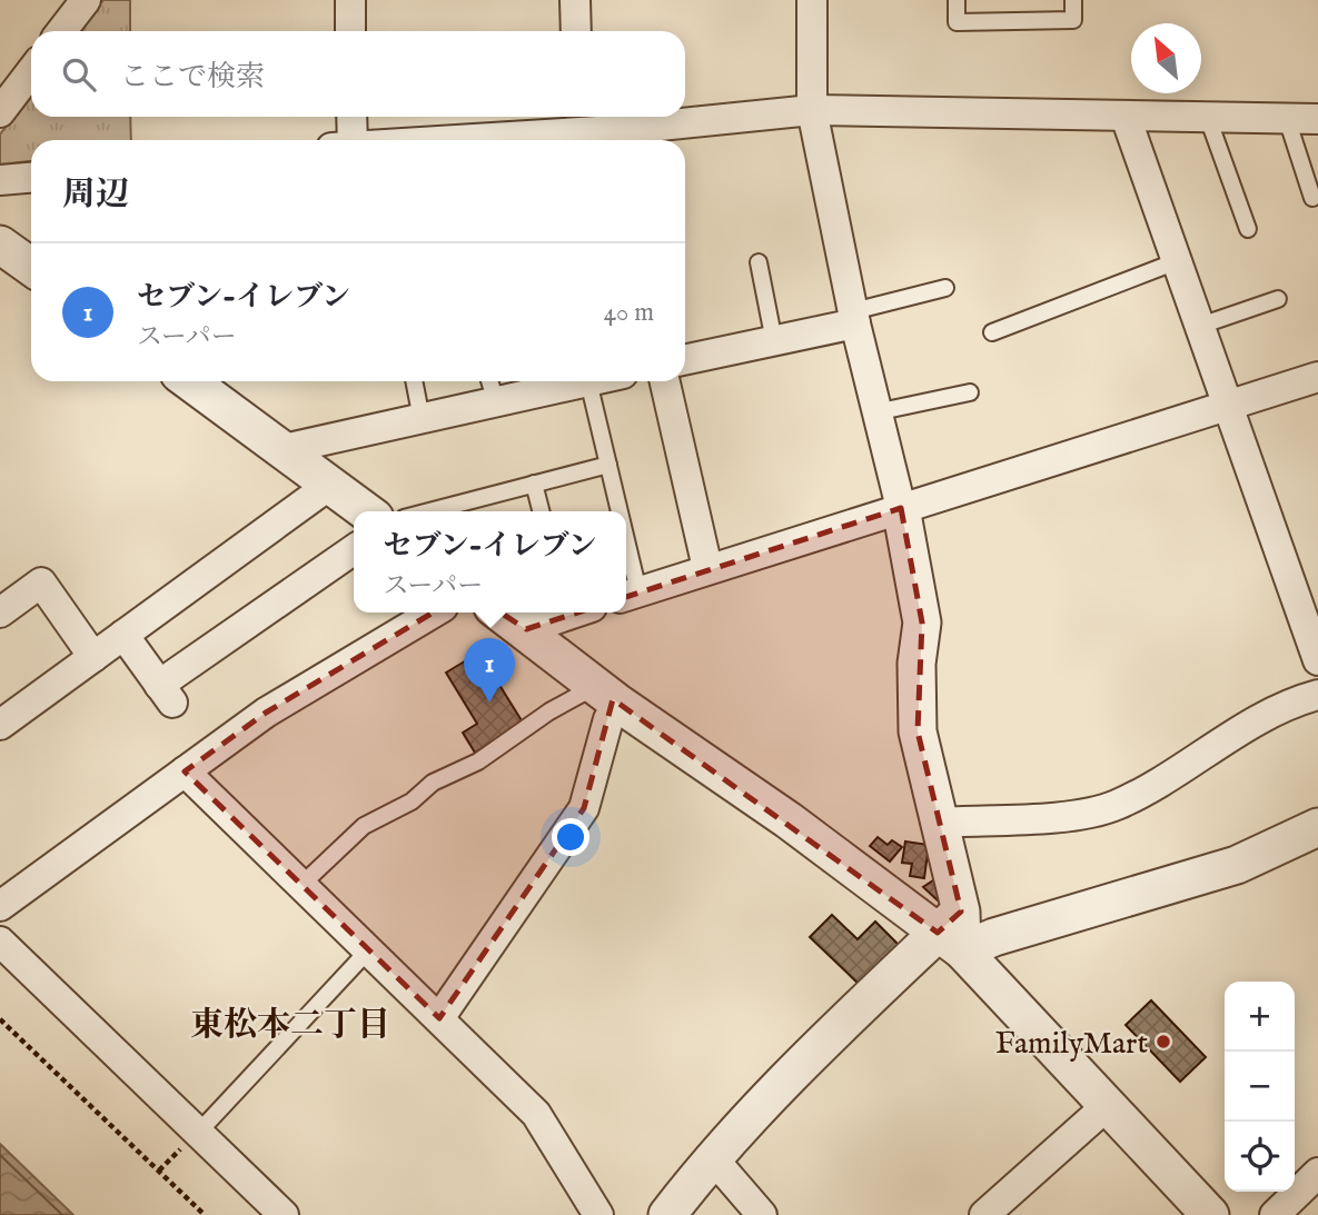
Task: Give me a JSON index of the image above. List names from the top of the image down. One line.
{"districts":["東松本二丁目"],"places":["FamilyMart"],"north":"top left","page":{"search":"ここで検索","heading":"周辺","list":[{"mark":"1","name":"セブン-イレブン","note":"スーパー","value":"40 m"}],"popup":["セブン-イレブン","スーパー"],"pins":"1","map_buttons":["+","−"]}}
